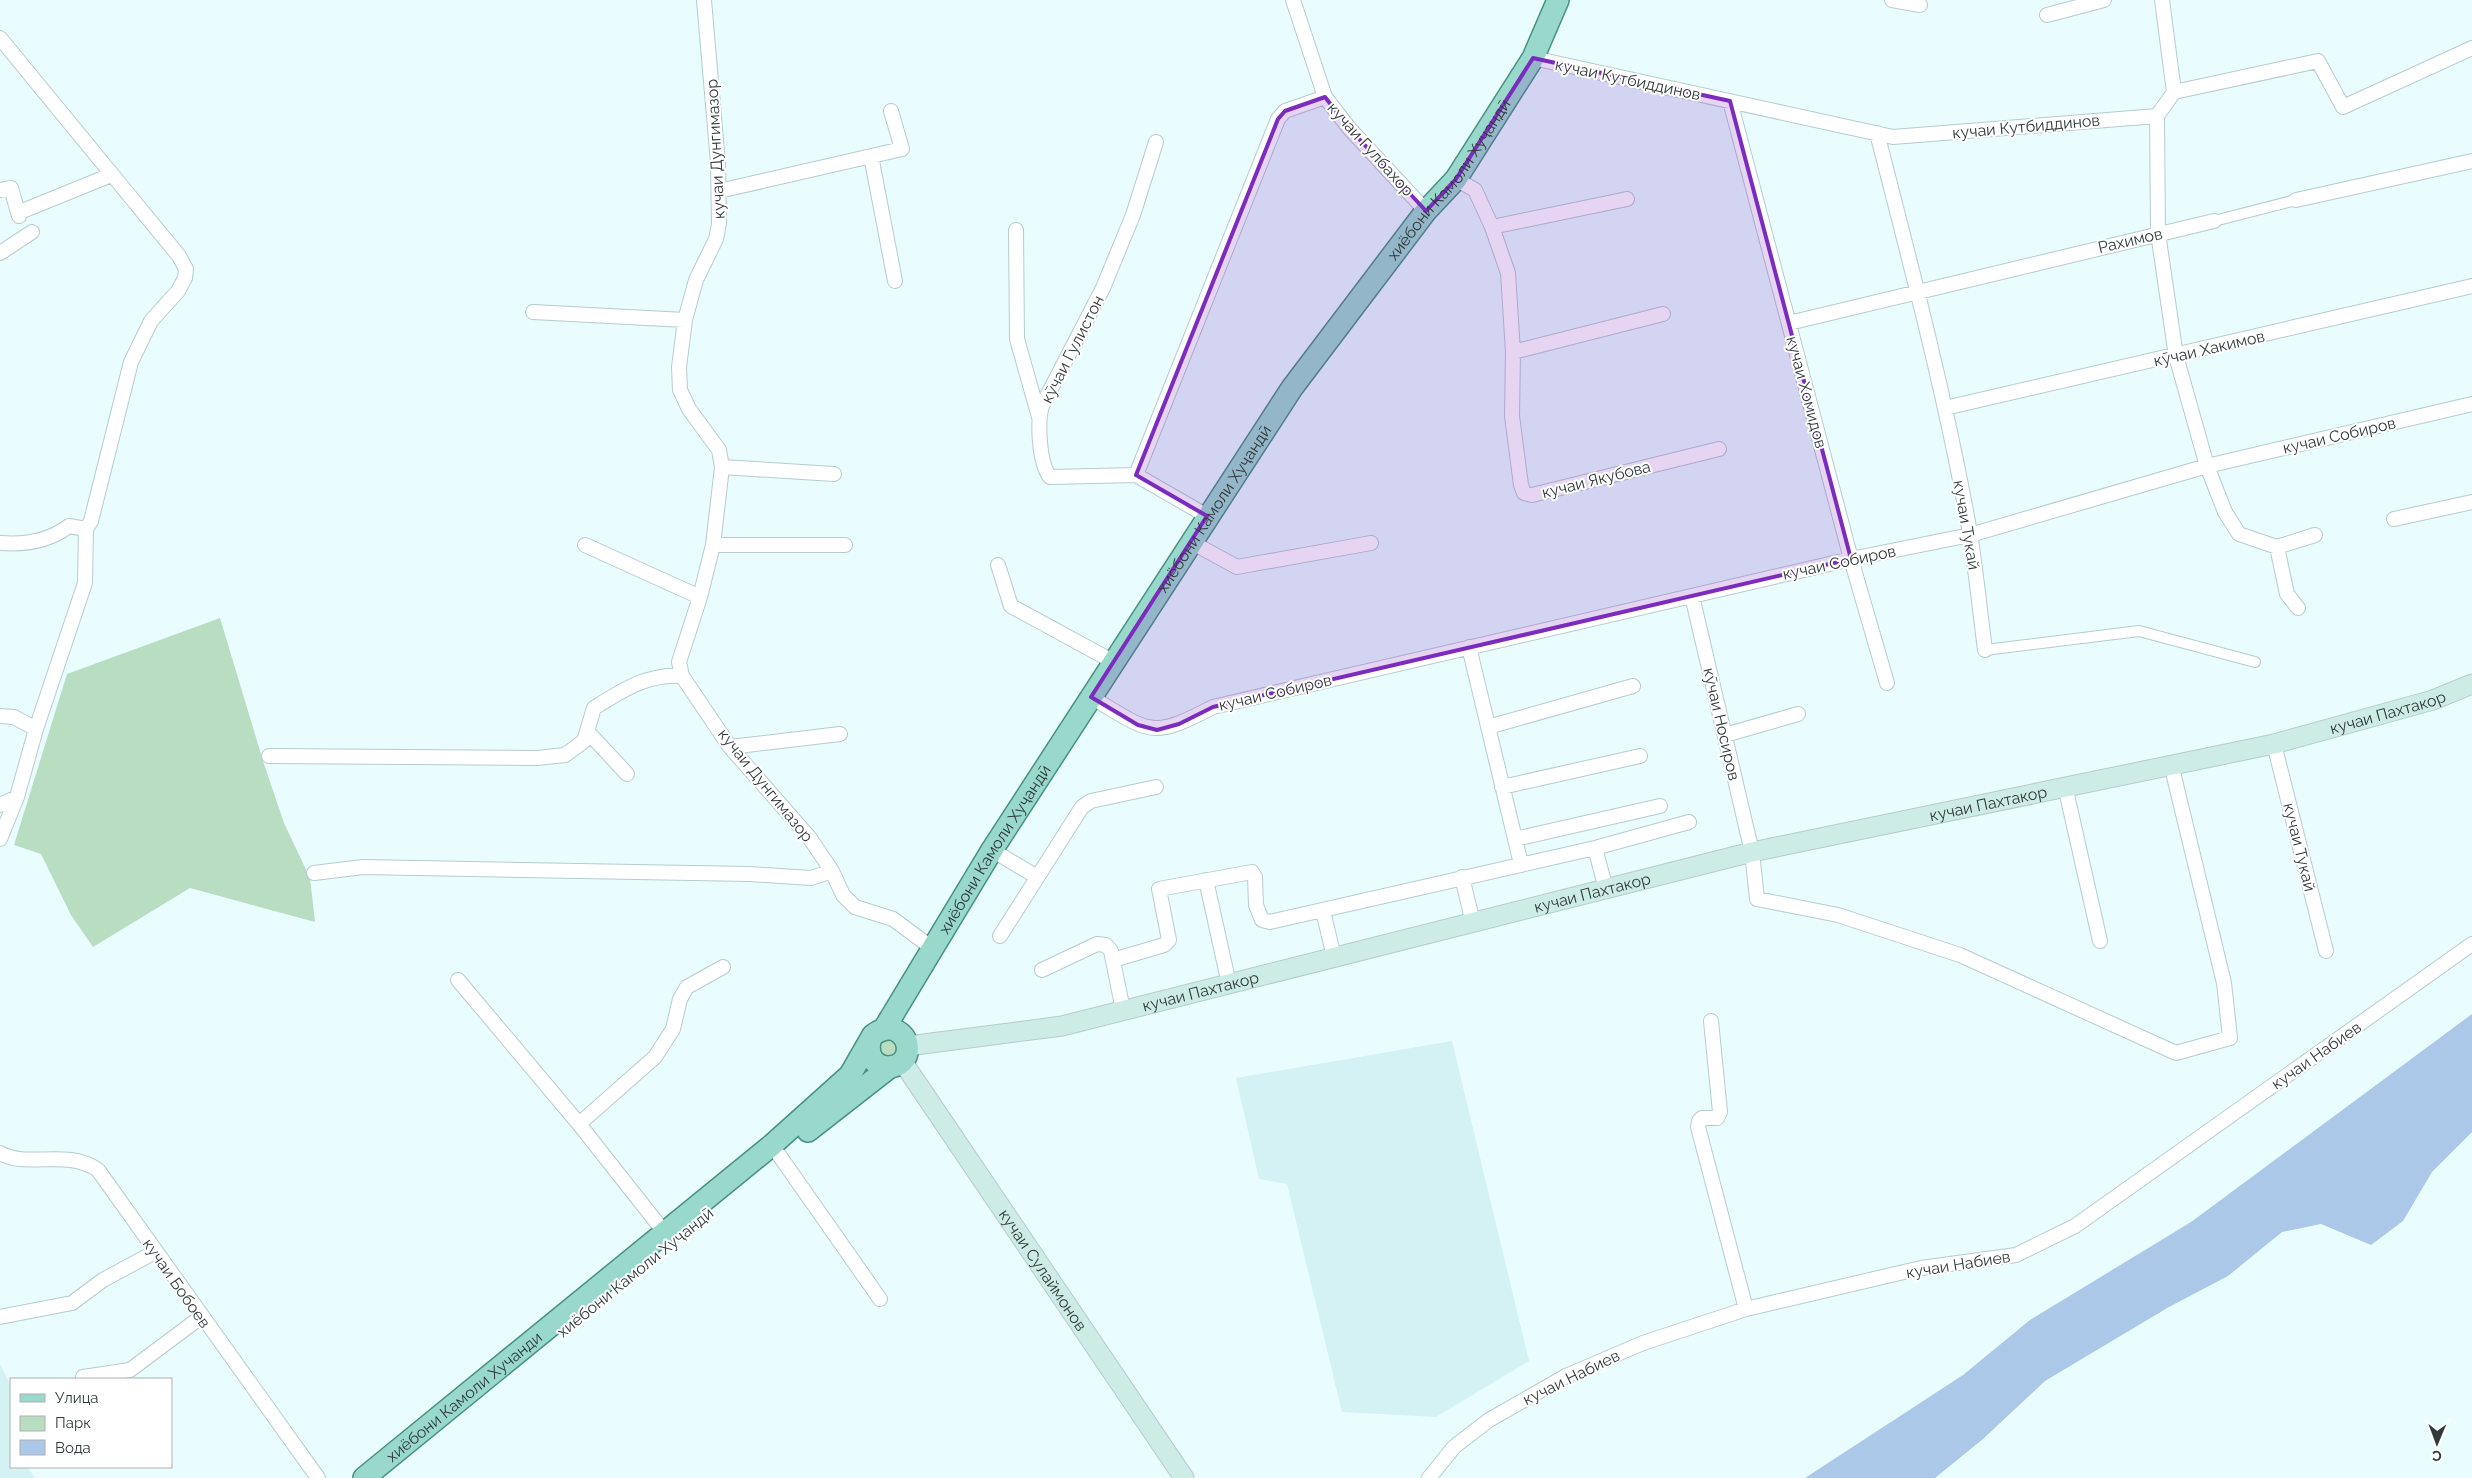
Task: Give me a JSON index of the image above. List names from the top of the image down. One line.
{"streets":{"main road":["хиёбони Камоли Хуҷандӣ","кучаи Пахтакор","кучаи Сулаймонов","хиёбони Камоли Хучанди"],"street":["кучаи Кутбиддинов","кучаи Дунгимазор","кучаи Гулбахор","Рахимов","кӯчаи Хакимов","кӯчаи Гулистон","кучаи Хомидов","кучаи Собиров","кучаи Якубова","кучаи Тукай","кӯчаи Носиров","кучаи Набиев","кучаи Бобоев"]},"crossings":[["кучаи Кутбиддинов","хиёбони Камоли Хуҷандӣ"],["кучаи Кутбиддинов","кучаи Хомидов"],["кучаи Кутбиддинов","кучаи Тукай"],["кучаи Дунгимазор","хиёбони Камоли Хуҷандӣ"],["кучаи Гулбахор","хиёбони Камоли Хуҷандӣ"],["хиёбони Камоли Хуҷандӣ","кучаи Собиров"],["хиёбони Камоли Хуҷандӣ","кучаи Якубова"],["хиёбони Камоли Хуҷандӣ","кучаи Пахтакор"],["хиёбони Камоли Хуҷандӣ","кучаи Сулаймонов"],["хиёбони Камоли Хуҷандӣ","хиёбони Камоли Хучанди"],["Рахимов","кучаи Хомидов"],["Рахимов","кучаи Тукай"],["кӯчаи Хакимов","кучаи Тукай"],["кучаи Хомидов","кучаи Собиров"],["кучаи Собиров","кучаи Тукай"],["кучаи Собиров","кӯчаи Носиров"],["кучаи Тукай","кучаи Пахтакор"],["кучаи Пахтакор","кӯчаи Носиров"],["кучаи Пахтакор","кучаи Сулаймонов"]],"legend":["Улица","Парк","Вода"],"north":"bottom"}
